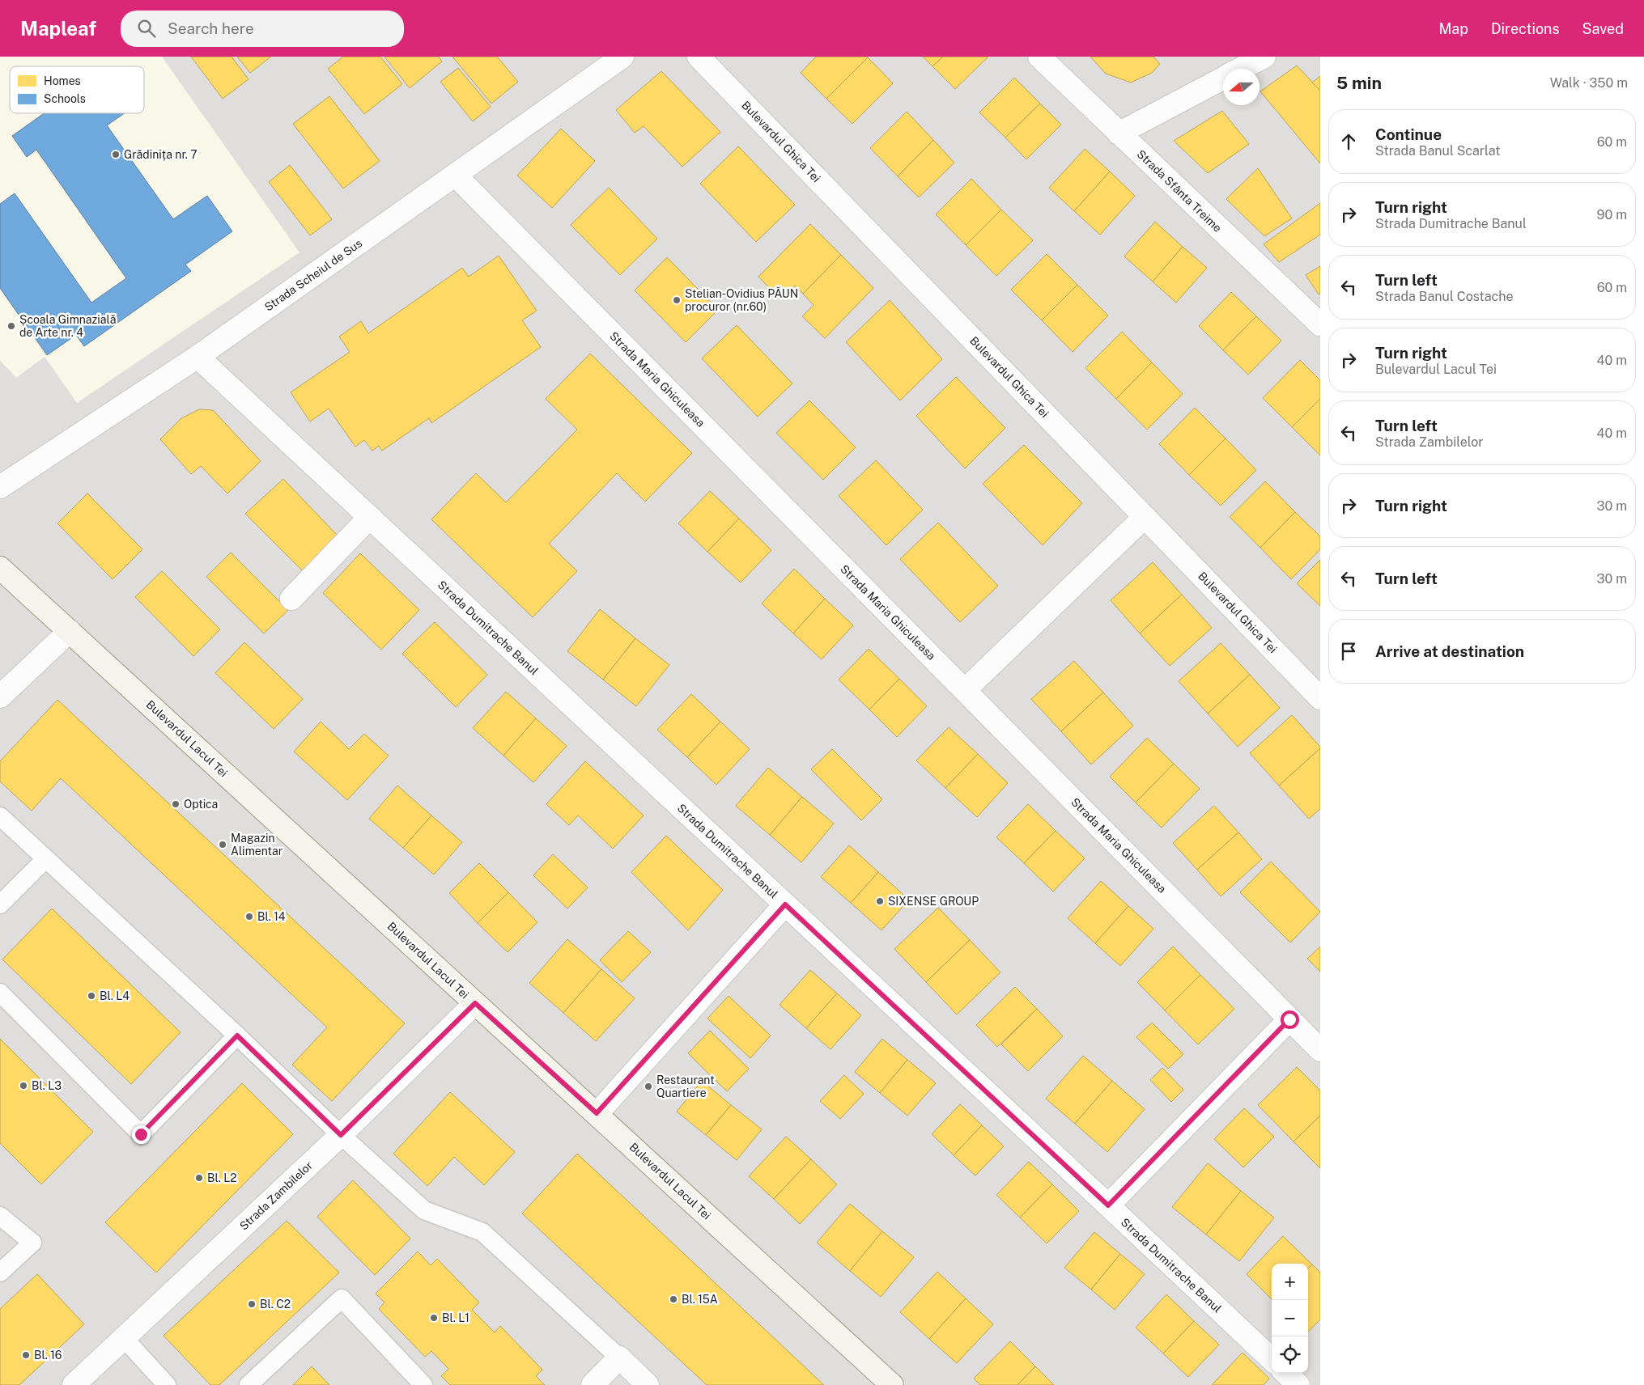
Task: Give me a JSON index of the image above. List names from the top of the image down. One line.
{"streets":{"main road":["Bulevardul Lacul Tei"],"street":["Bulevardul Ghica Tei","Strada Sfânta Treime","Strada Scheiul de Sus","Strada Maria Ghiculeasa","Strada Dumitrache Banul","Strada Zambilelor"]},"crossings":[["Strada Scheiul de Sus","Strada Maria Ghiculeasa"],["Strada Scheiul de Sus","Strada Dumitrache Banul"],["Bulevardul Lacul Tei","Strada Zambilelor"]],"places":["Grădinița nr. 7","Stelian-Ovidius PĂUN procuror (nr.60)","Școala Gimnazială de Arte nr. 4","Optica","Magazin Alimentar","SIXENSE GROUP","Bl. 14","Bl. L4","Bl. L3","Restaurant Quartiere","Bl. L2","Bl. 15A","Bl. C2","Bl. L1","Bl. 16"],"legend":["Homes","Schools"],"north":"left","page":{"header":"Mapleaf","search":"Search here","nav":["Map","Directions","Saved"],"heading":["5 min","Walk · 350 m"],"list":[["Continue","Strada Banul Scarlat","60 m"],["Turn right","Strada Dumitrache Banul","90 m"],["Turn left","Strada Banul Costache","60 m"],["Turn right","Bulevardul Lacul Tei","40 m"],["Turn left","Strada Zambilelor","40 m"],["Turn right","30 m"],["Turn left","30 m"],"Arrive at destination"],"map_buttons":["+","−"]}}
